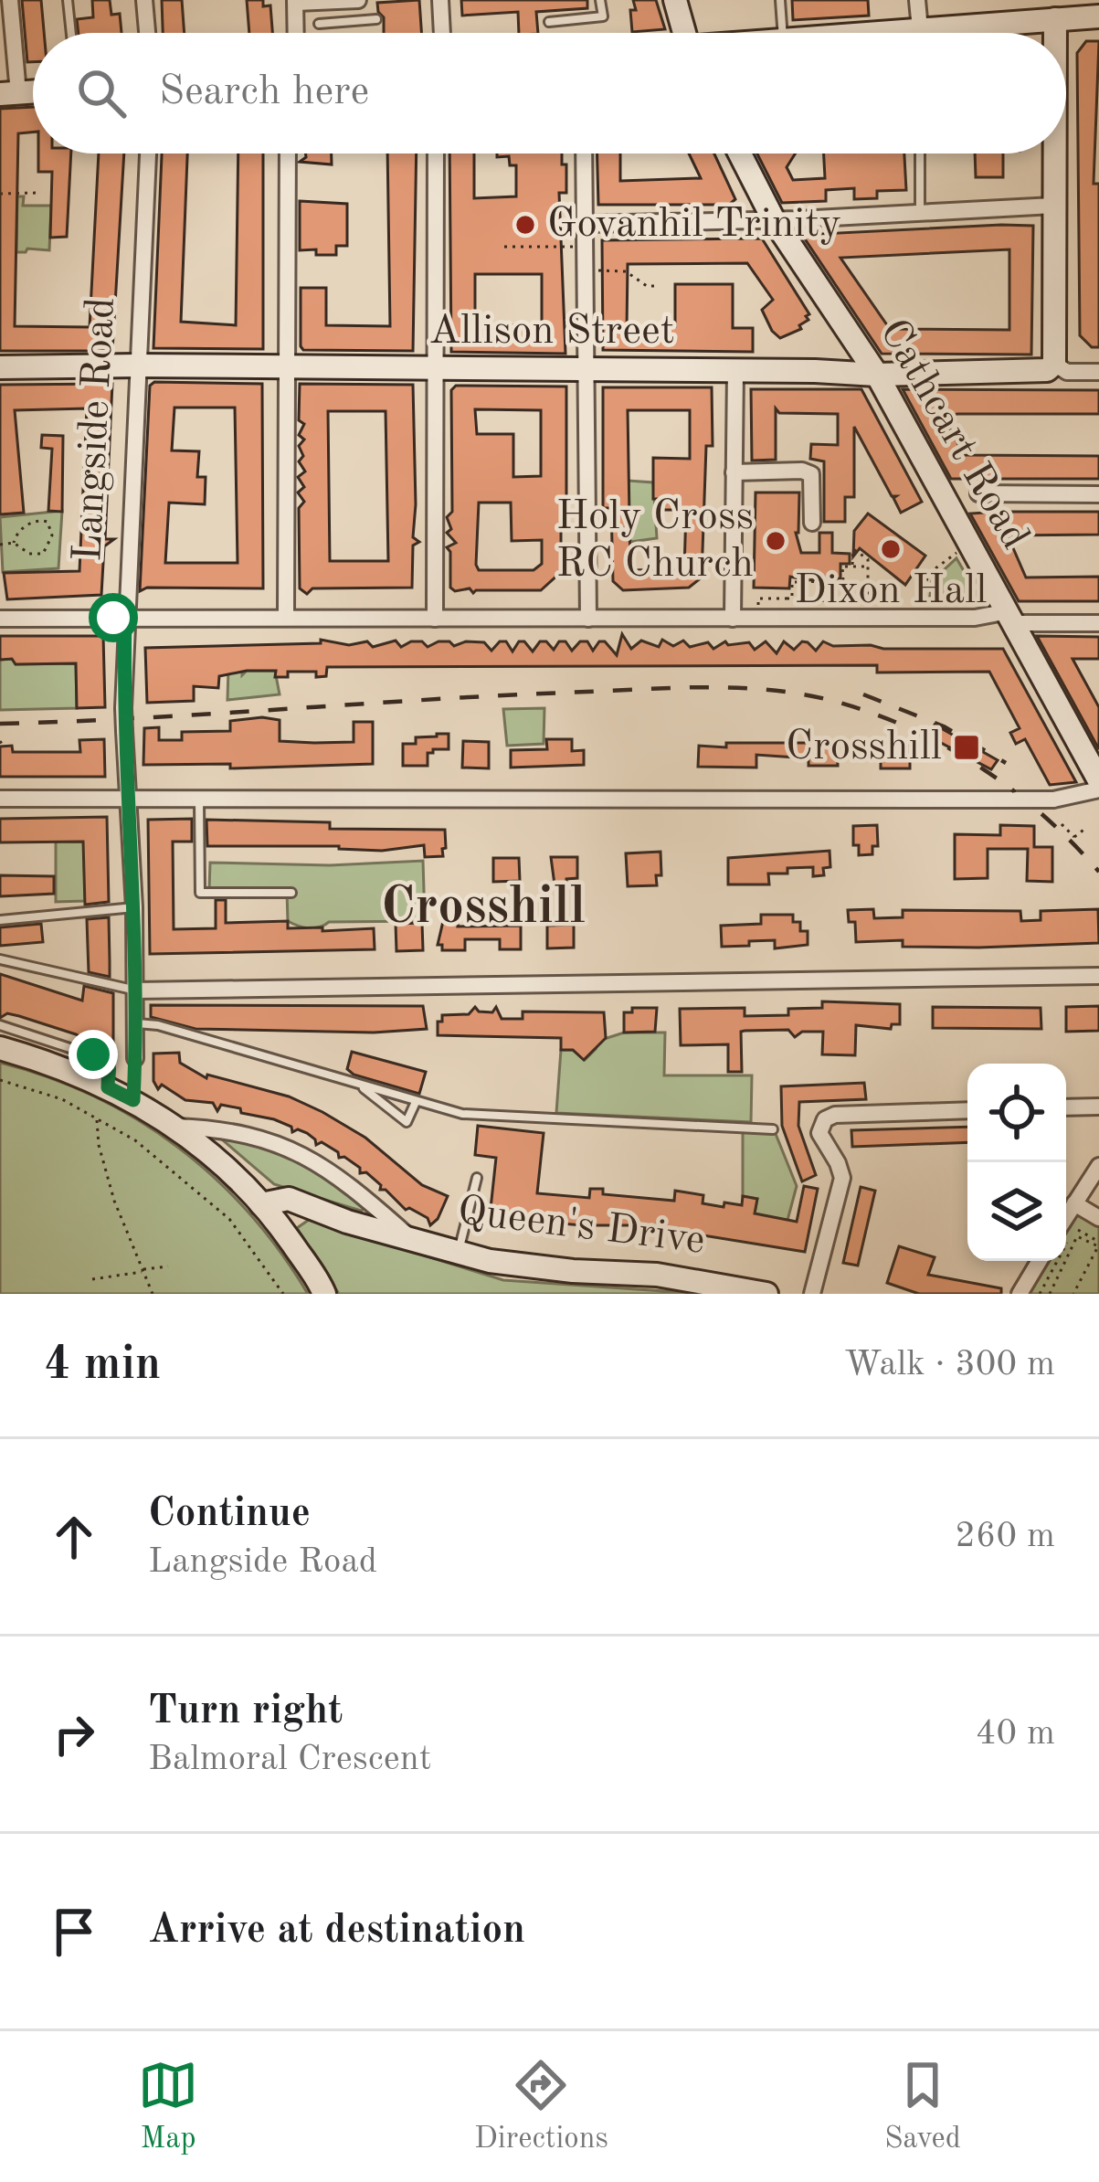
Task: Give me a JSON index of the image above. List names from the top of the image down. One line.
{"streets":{"street":["Allison Street","Langside Road","Cathcart Road","Queen's Drive"]},"crossings":[["Allison Street","Langside Road"],["Allison Street","Cathcart Road"]],"districts":["Crosshill"],"places":{"other":["Govanhil Trinity","Holy Cross RC Church","Dixon Hall"],"transit":["Crosshill"]},"page":{"search":"Search here","heading":["4 min","Walk · 300 m"],"list":[["Continue","Langside Road","260 m"],["Turn right","Balmoral Crescent","40 m"],"Arrive at destination"],"nav":["Map","Directions","Saved"]}}
